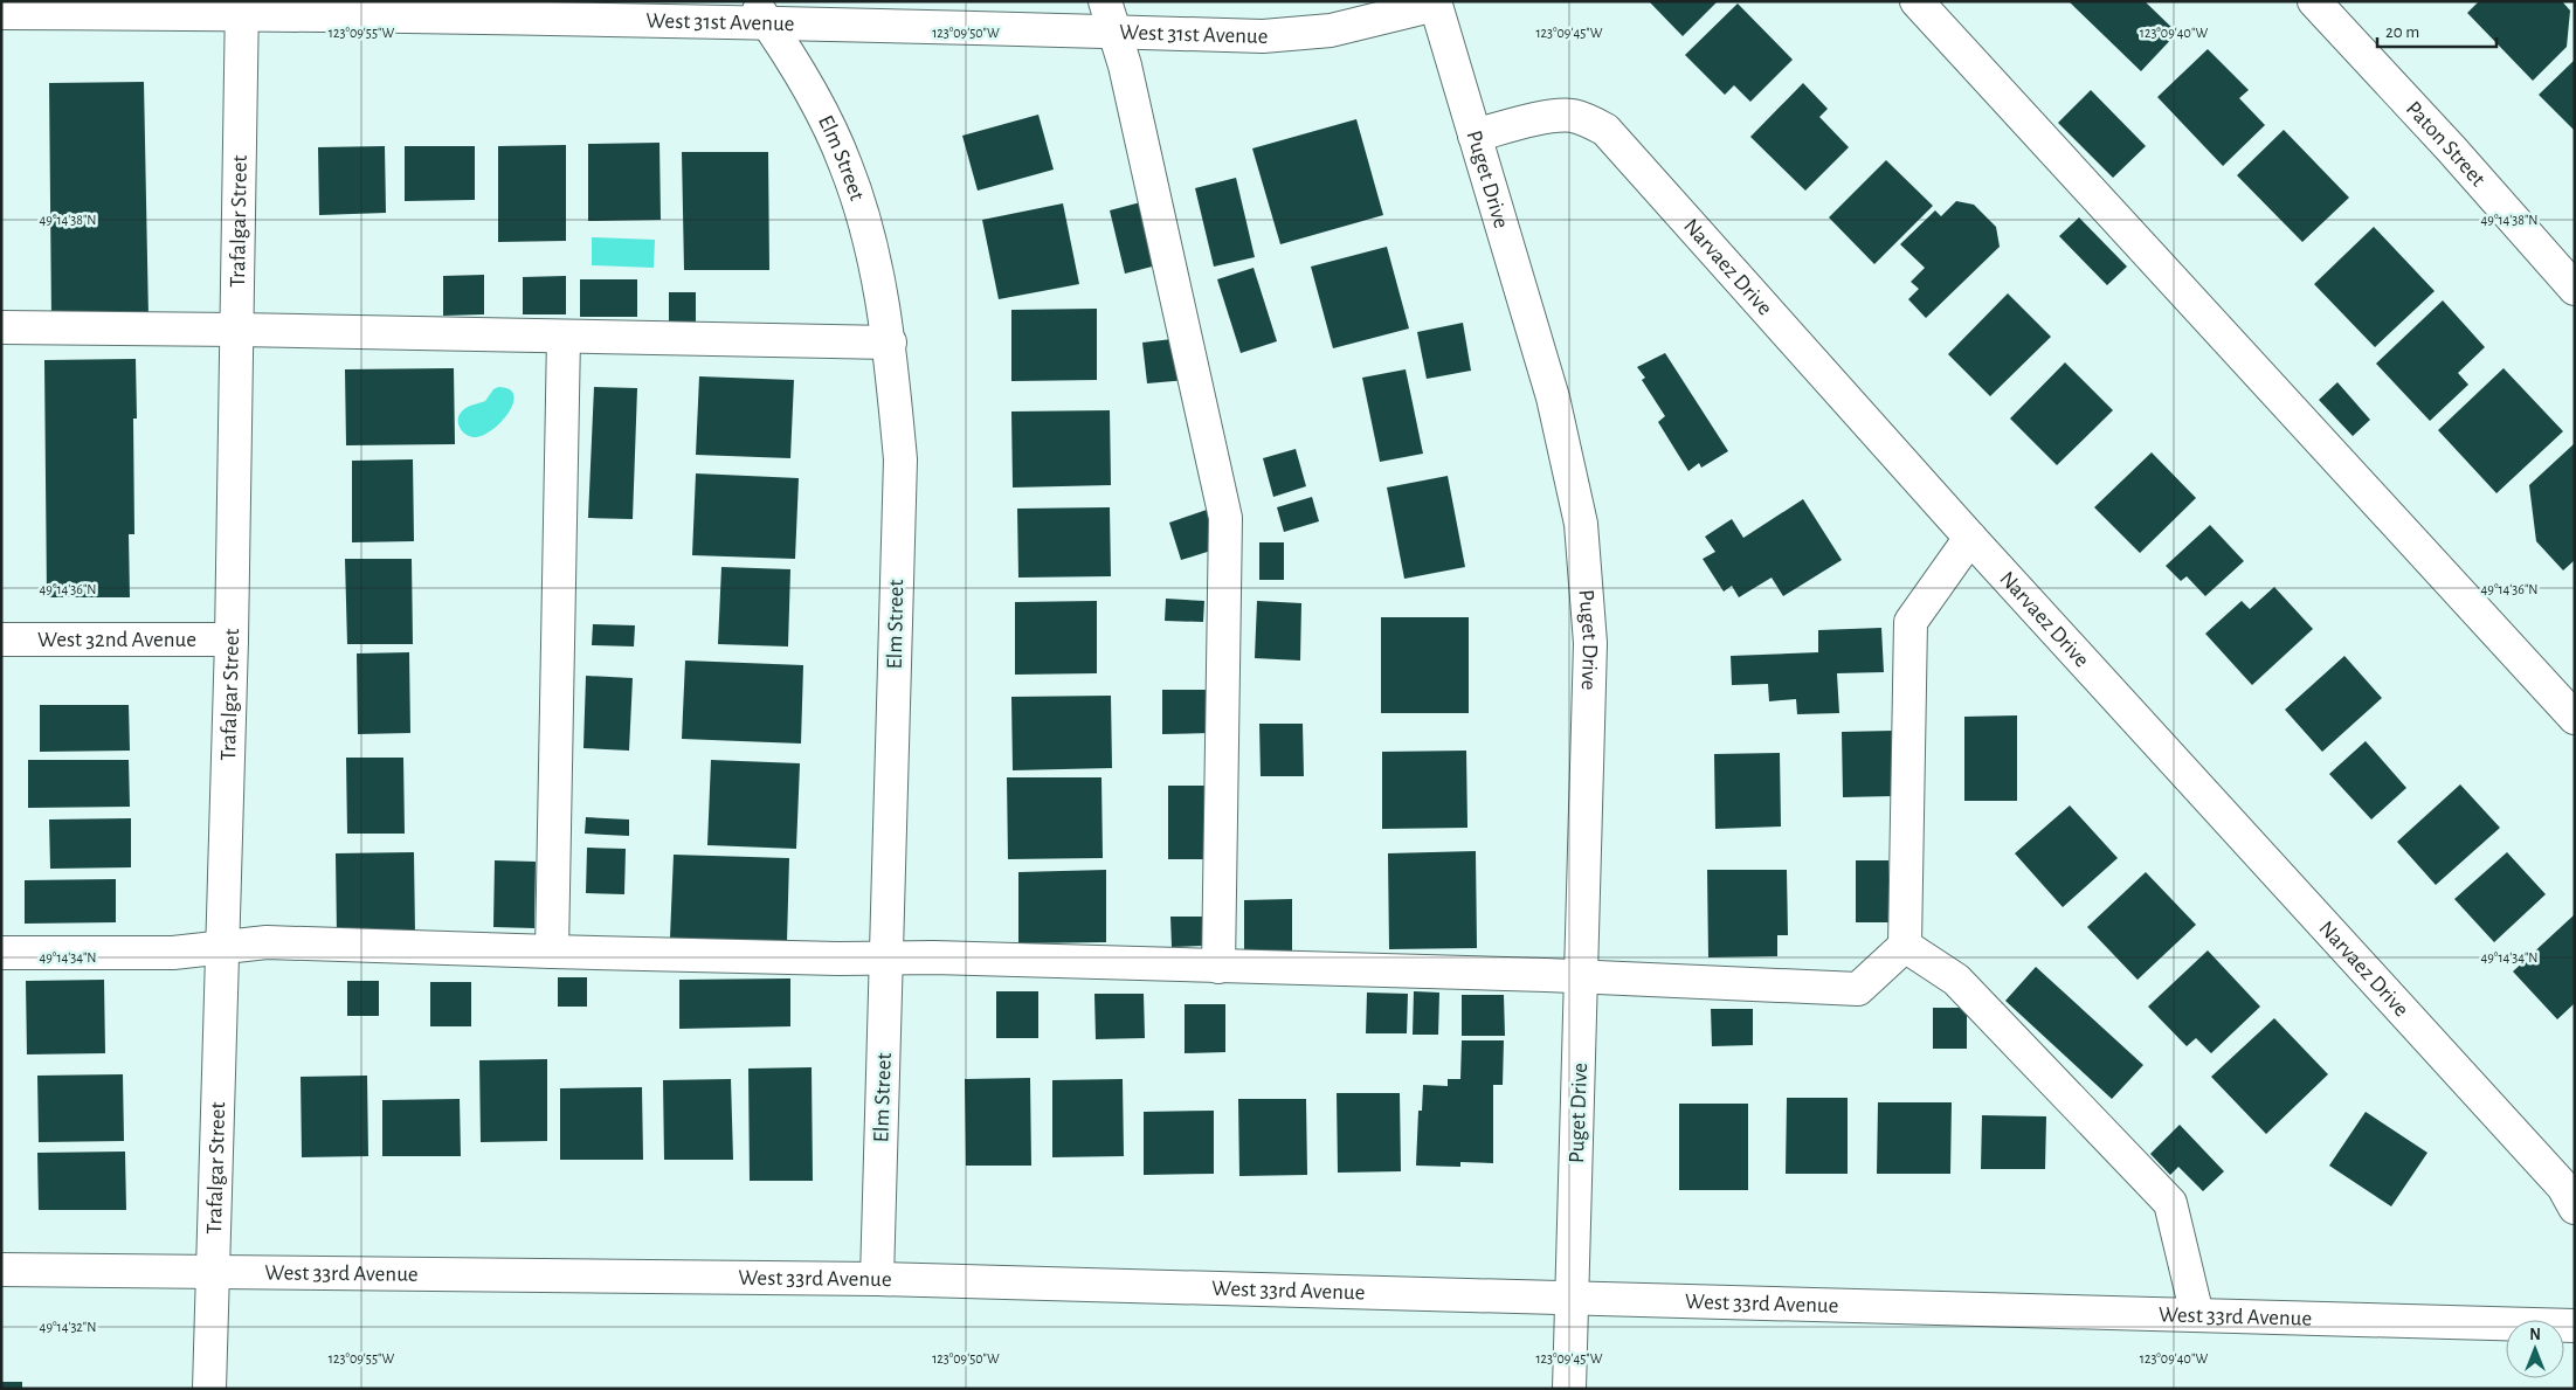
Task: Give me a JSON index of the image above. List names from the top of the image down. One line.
{"streets":{"street":["West 31st Avenue","Paton Street","Elm Street","Puget Drive","Trafalgar Street","Narvaez Drive","West 32nd Avenue","West 33rd Avenue"]},"crossings":[["West 31st Avenue","Elm Street"],["West 31st Avenue","Puget Drive"],["West 31st Avenue","Trafalgar Street"],["Elm Street","West 33rd Avenue"],["Puget Drive","Narvaez Drive"],["Puget Drive","West 33rd Avenue"],["Trafalgar Street","West 32nd Avenue"],["Trafalgar Street","West 33rd Avenue"]],"scale_bar":"20 m","north":"top","coordinates":["123°09'55\"W","123°09'50\"W","123°09'45\"W","123°09'40\"W","49°14'38\"N","49°14'36\"N","49°14'34\"N","49°14'32\"N"]}
